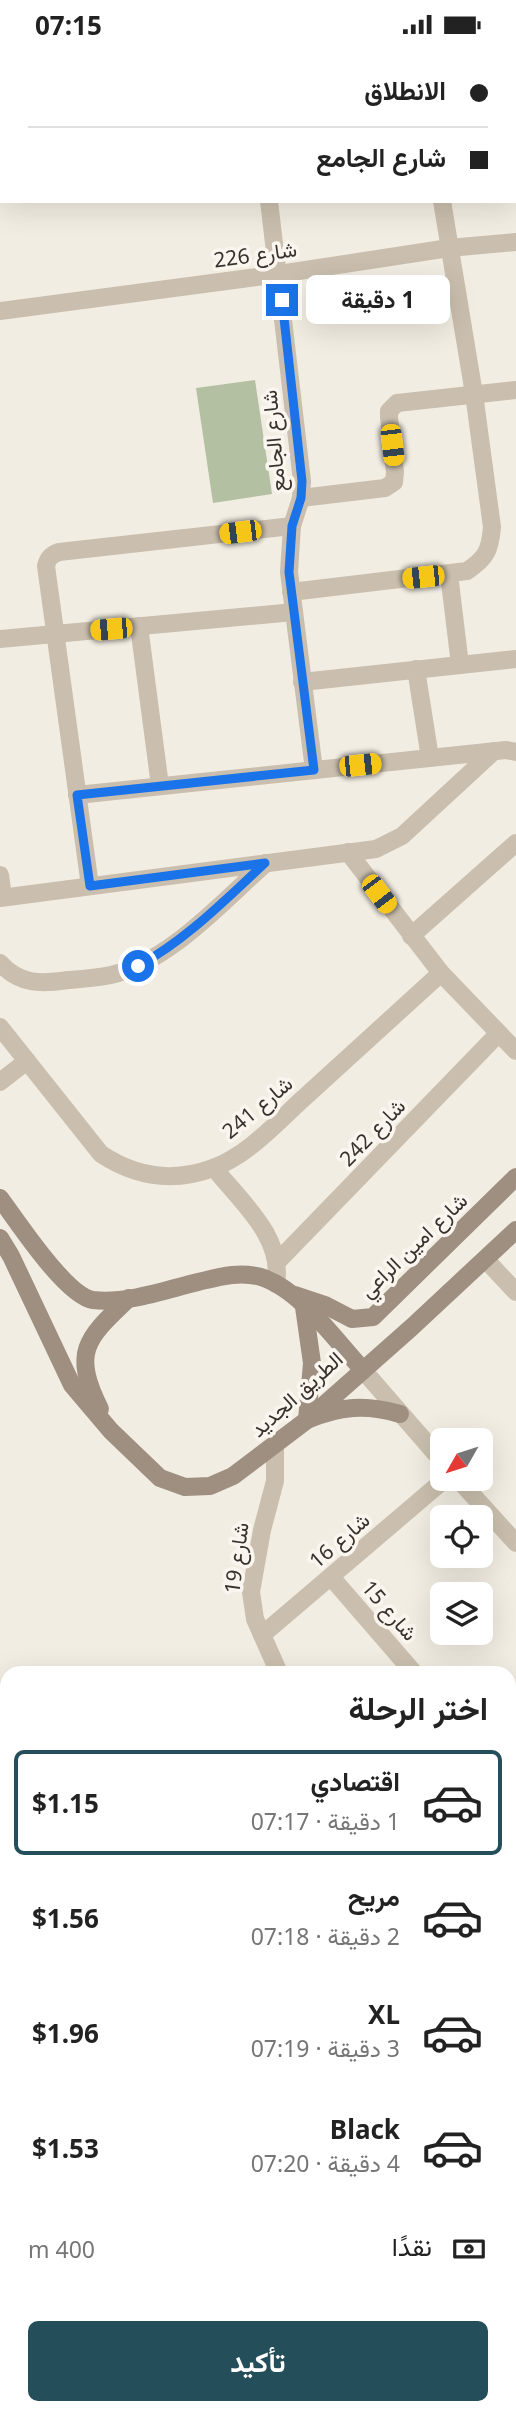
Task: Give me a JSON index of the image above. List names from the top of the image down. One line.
{"streets":{"street":["شارع 226","شارع الجامع","شارع 241","شارع 242","شارع امين الراعي","الطريق الجديد","شارع 16","شارع 19","شارع 15"]},"crossings":[["شارع 226","شارع الجامع"],["شارع امين الراعي","الطريق الجديد"],["شارع امين الراعي","شارع 19"],["الطريق الجديد","شارع 19"],["شارع 16","شارع 19"],["شارع 16","شارع 15"]],"north":"bottom left","page":{"status":"07:15","banner":["الانطلاق","شارع الجامع"],"bubble":"1 دقيقة","heading":"اختر الرحلة","list":[{"name":"اقتصادي","note":"1 دقيقة · 07:17","value":"$1.15"},{"name":"مريح","note":"2 دقيقة · 07:18","value":"$1.56"},{"name":"XL","note":"3 دقيقة · 07:19","value":"$1.96"},{"name":"Black","note":"4 دقيقة · 07:20","value":"$1.53"}],"pay":["نقدًا","400 m"],"buttons":"تأكيد"}}
